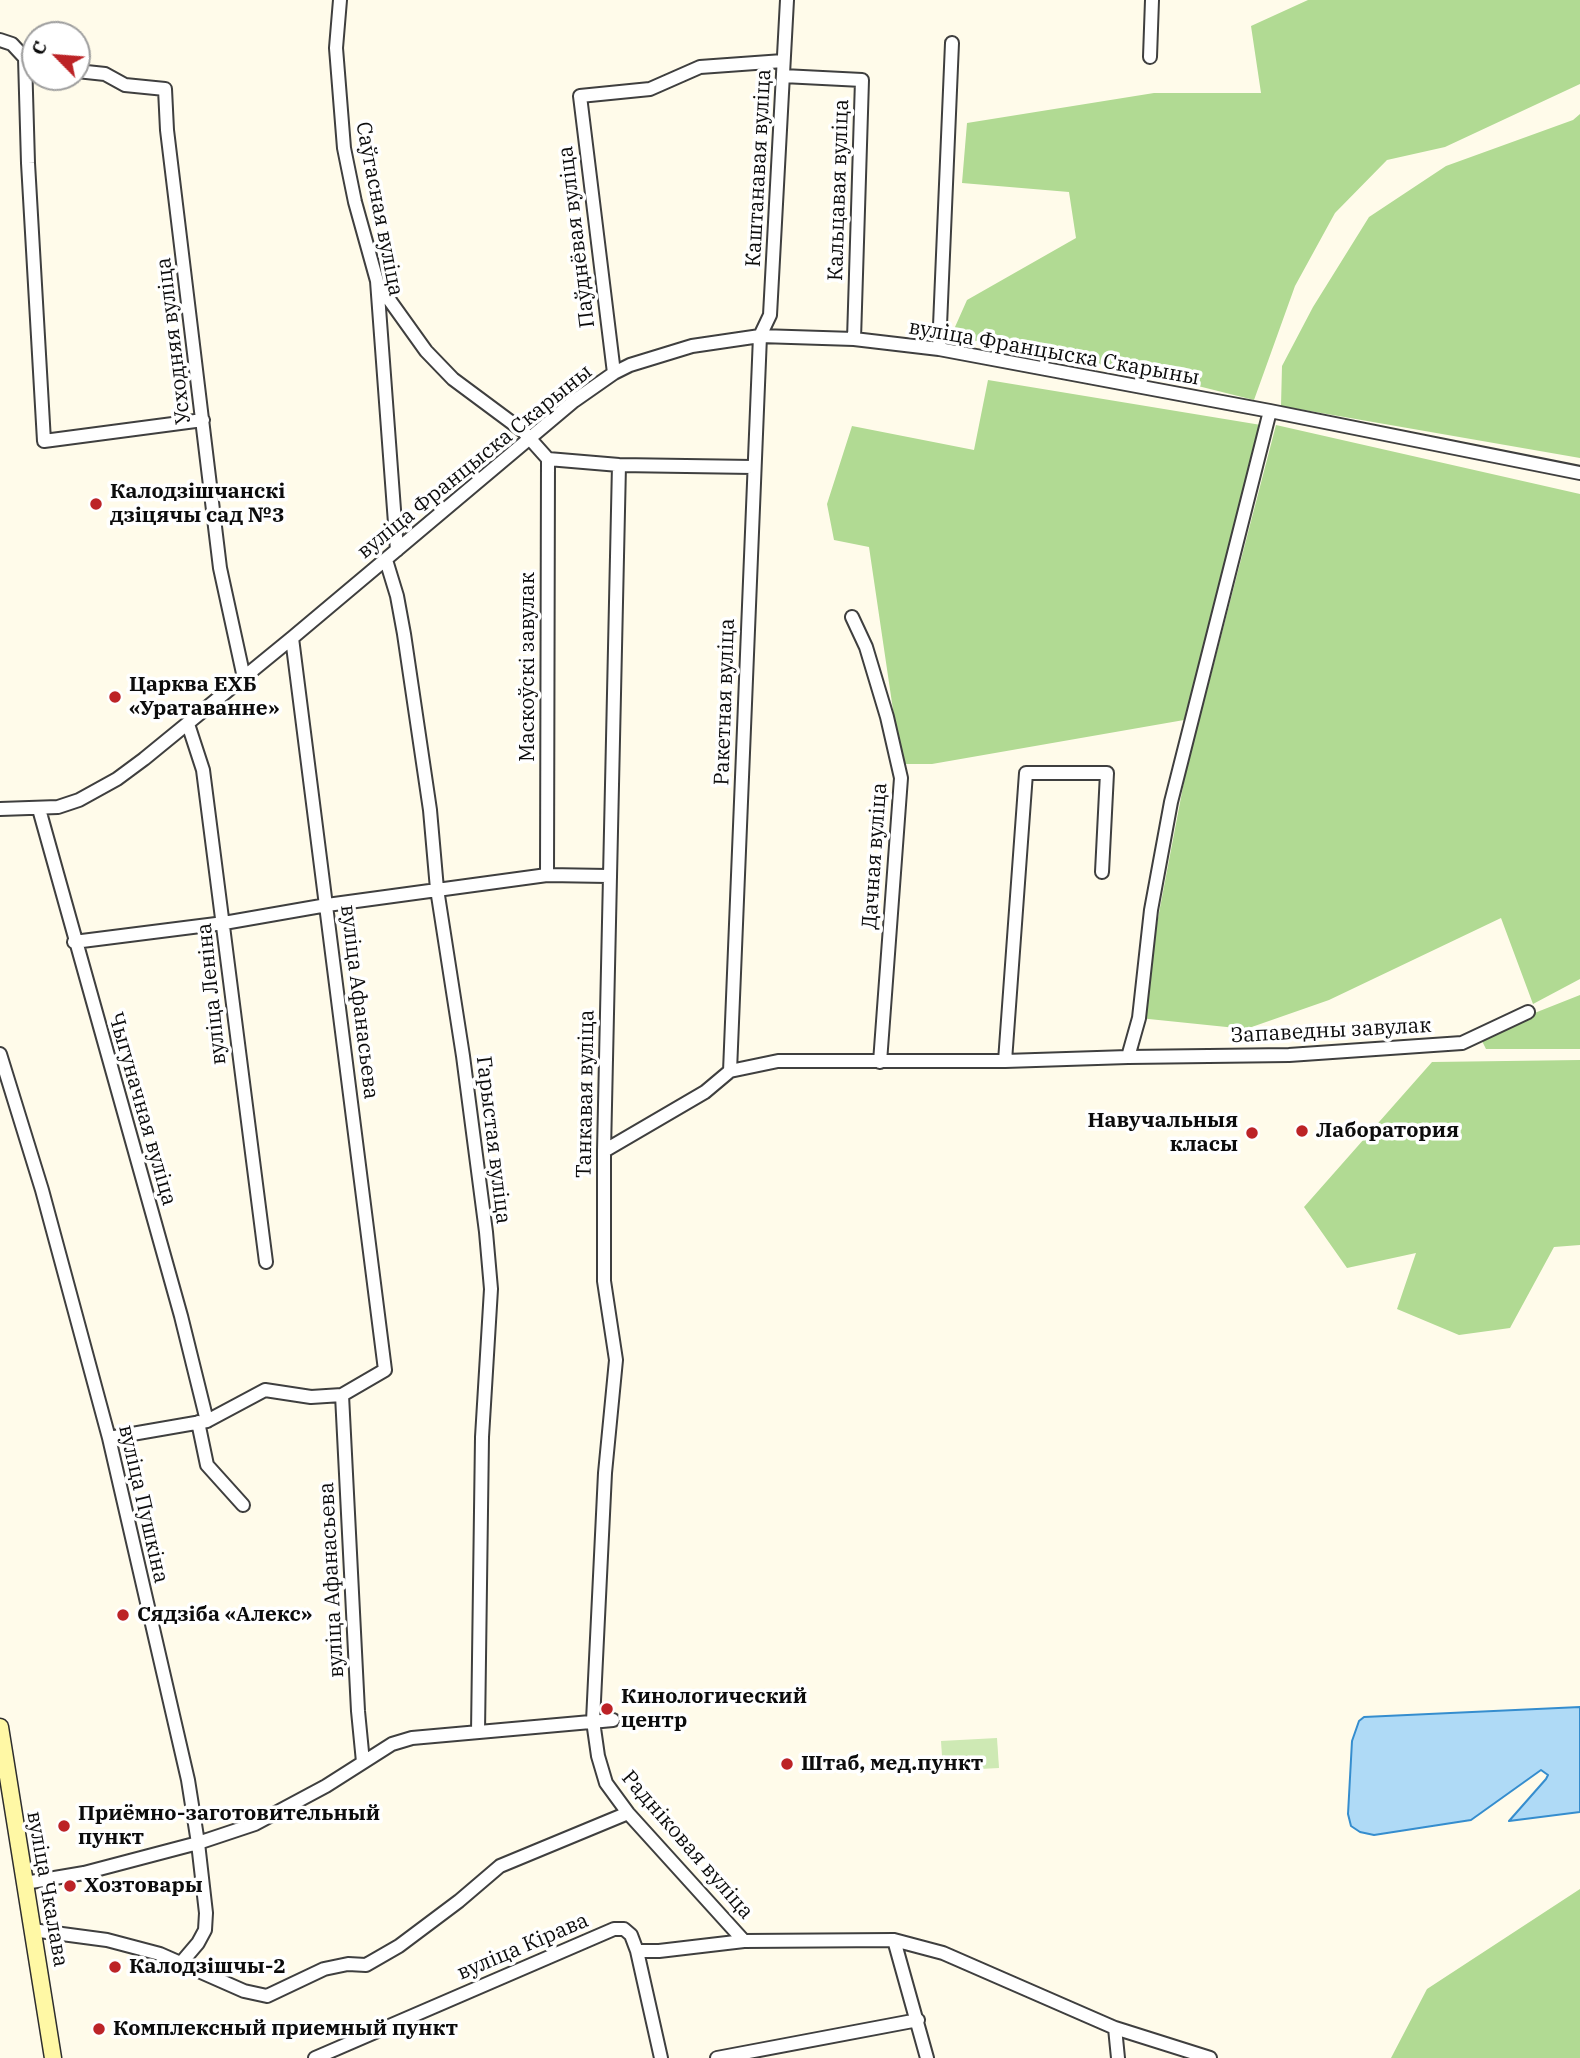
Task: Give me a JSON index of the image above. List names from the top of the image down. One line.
{"streets":{"street":["Каштанавая вуліца","Кальцавая вуліца","Саўгасная вуліца","Паўднёвая вуліца","Усходняя вуліца","вуліца Францыска Скарыны","Маскоўскі завулак","Ракетная вуліца","Дачная вуліца","вуліца Леніна","вуліца Афанасьева","Запаведны завулак","Танкавая вуліца","Чыгуначная вуліца","Гарыстая вуліца","вуліца Пушкіна","Радніковая вуліца","вуліца Чкалава","вуліца Кірава"]},"crossings":[["Каштанавая вуліца","Кальцавая вуліца"],["Каштанавая вуліца","Паўднёвая вуліца"],["Каштанавая вуліца","вуліца Францыска Скарыны"],["Каштанавая вуліца","Ракетная вуліца"],["Кальцавая вуліца","вуліца Францыска Скарыны"],["Саўгасная вуліца","вуліца Францыска Скарыны"],["Паўднёвая вуліца","вуліца Францыска Скарыны"],["Усходняя вуліца","вуліца Францыска Скарыны"],["вуліца Францыска Скарыны","Ракетная вуліца"],["вуліца Францыска Скарыны","вуліца Леніна"],["вуліца Францыска Скарыны","вуліца Афанасьева"],["вуліца Францыска Скарыны","Чыгуначная вуліца"],["вуліца Францыска Скарыны","Гарыстая вуліца"],["Танкавая вуліца","Радніковая вуліца"]],"places":["Калодзішчанскі дзіцячы сад №3","Царква ЕХБ «Уратаванне»","Лаборатория","Навучальныя класы","Сядзіба «Алекс»","Кинологический центр","Штаб, мeд.пункт","Приёмно-заготовительный пункт","Хозтовары","Калодзішчы-2","Комплексный приемный пункт"],"north":"top left"}
